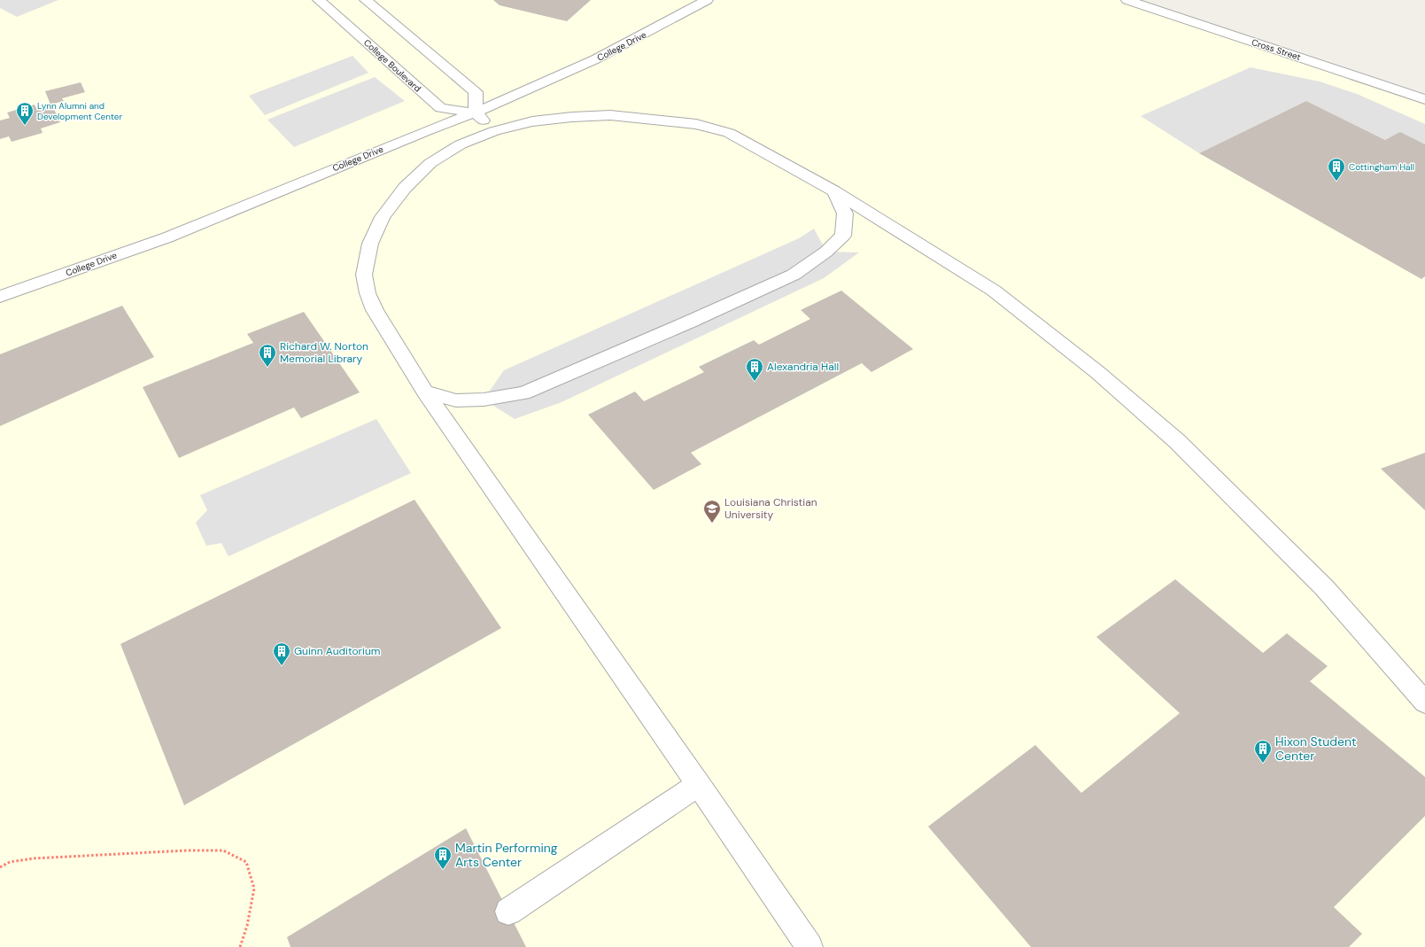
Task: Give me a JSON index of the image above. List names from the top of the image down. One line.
{"streets":{"street":["College Drive","Cross Street","College Boulevard"]},"crossings":[["College Drive","College Boulevard"]],"places":{"building":["Lynn Alumni and Development Center","Cottingham Hall","Richard W. Norton Memorial Library","Alexandria Hall","Guinn Auditorium","Hixon Student Center","Martin Performing Arts Center"],"school or university":["Louisiana Christian University"]}}
